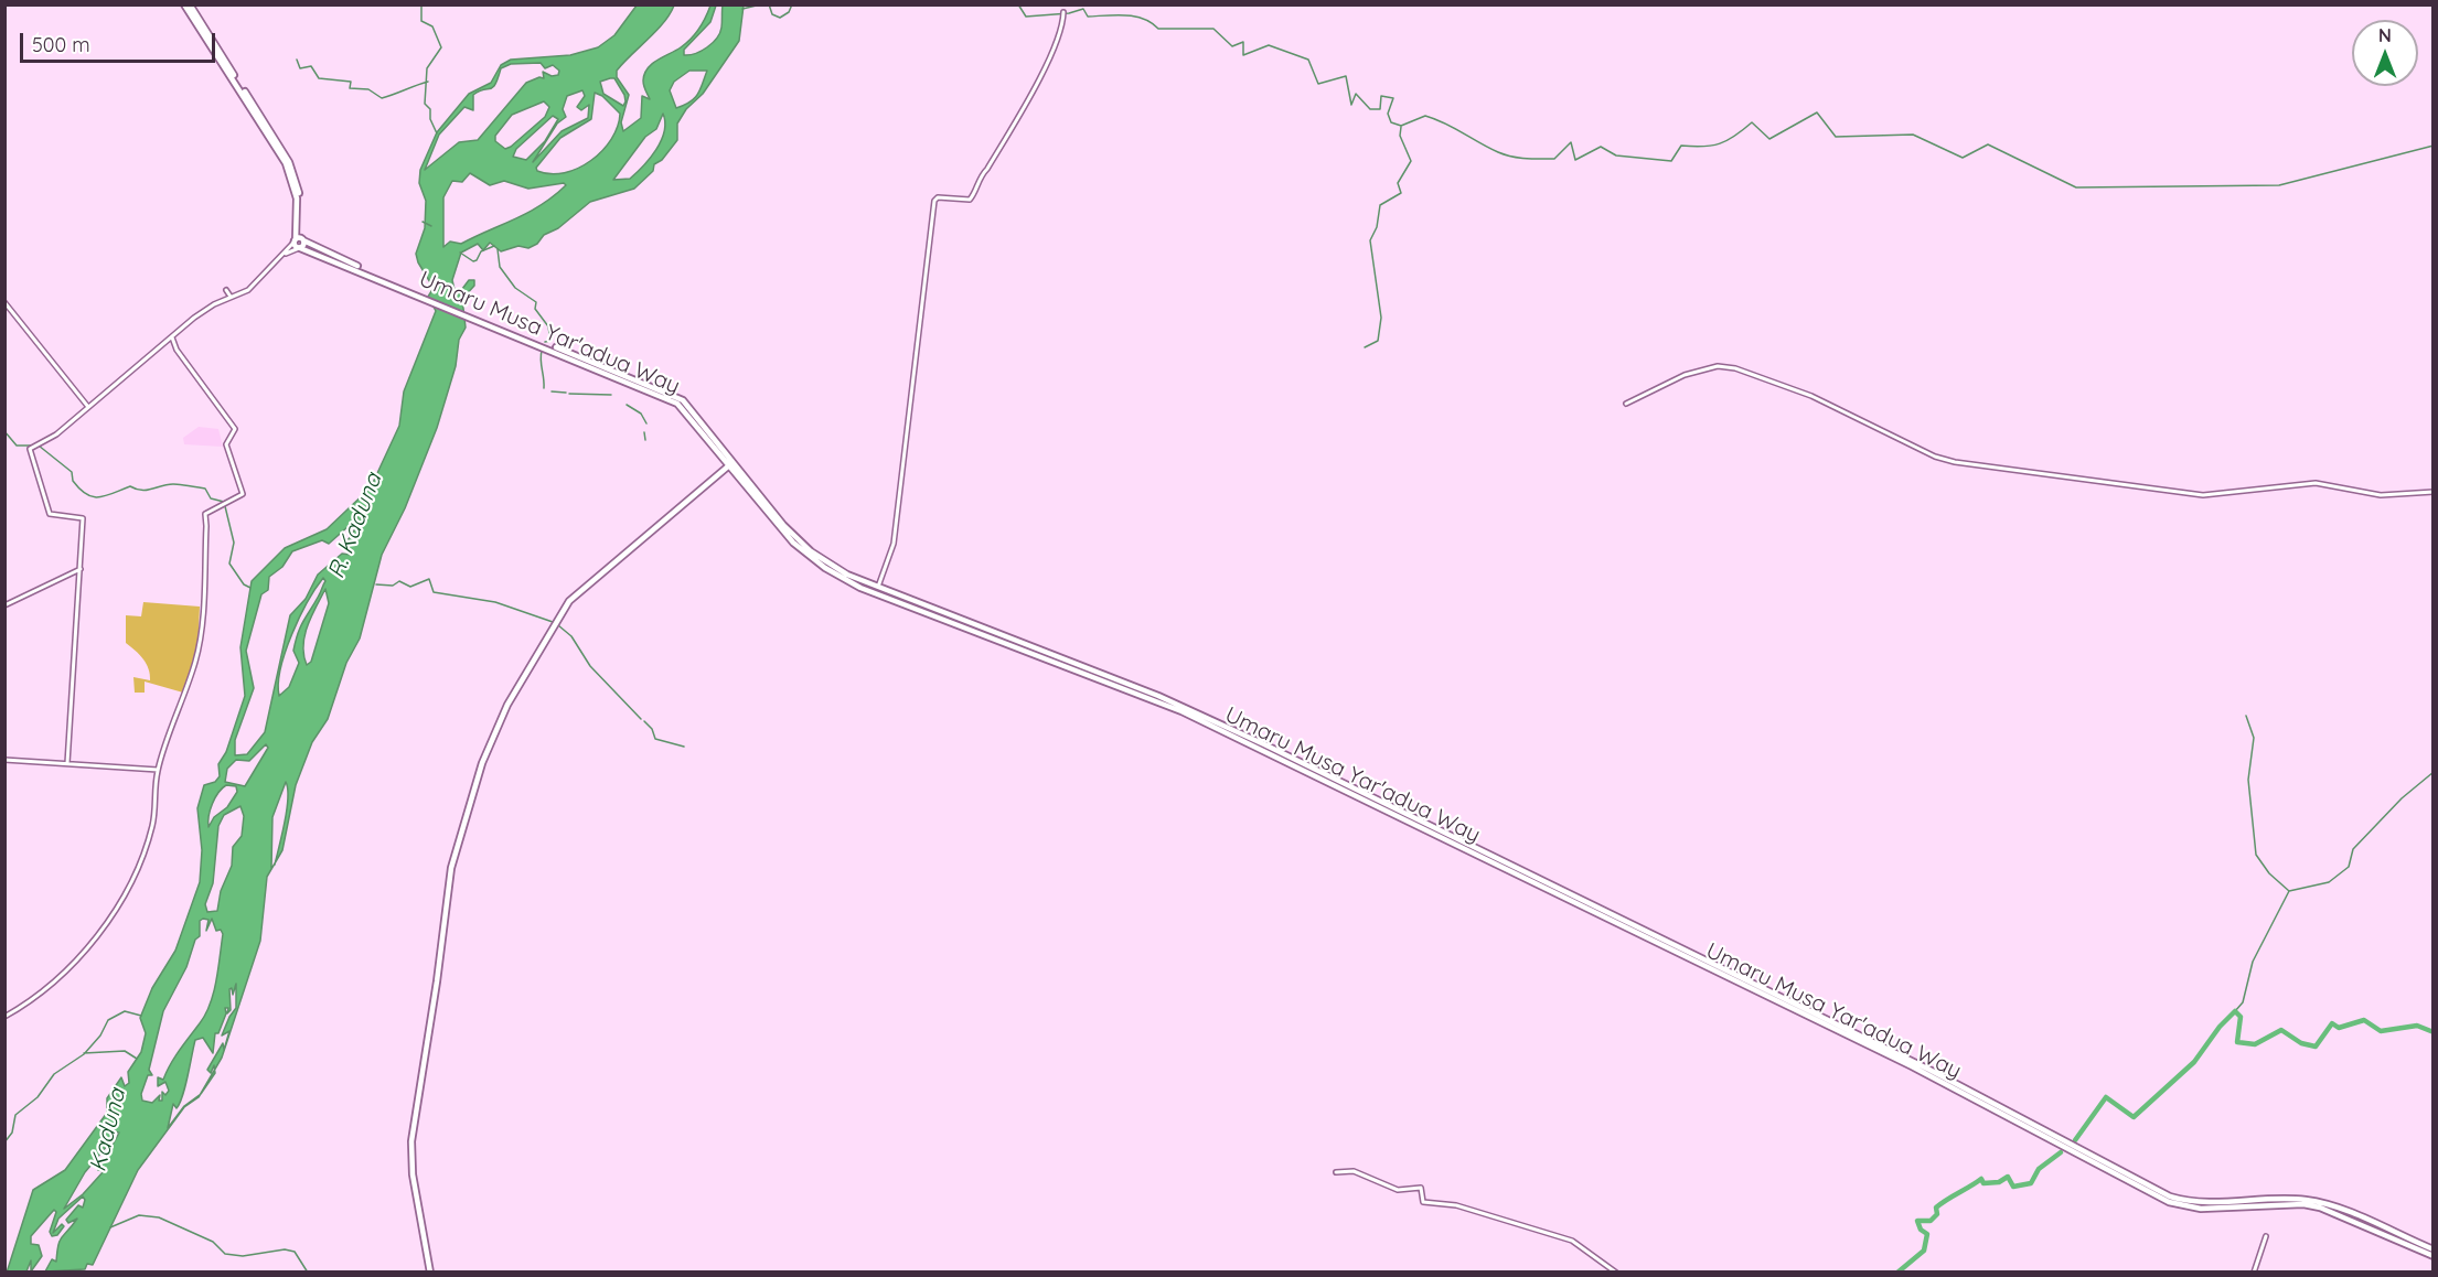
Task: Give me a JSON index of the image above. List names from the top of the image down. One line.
{"streets":{"main road":["Umaru Musa Yar'adua Way"]},"water":["R. Kaduna","Kaduna"],"scale_bar":"500 m","north":"top"}
